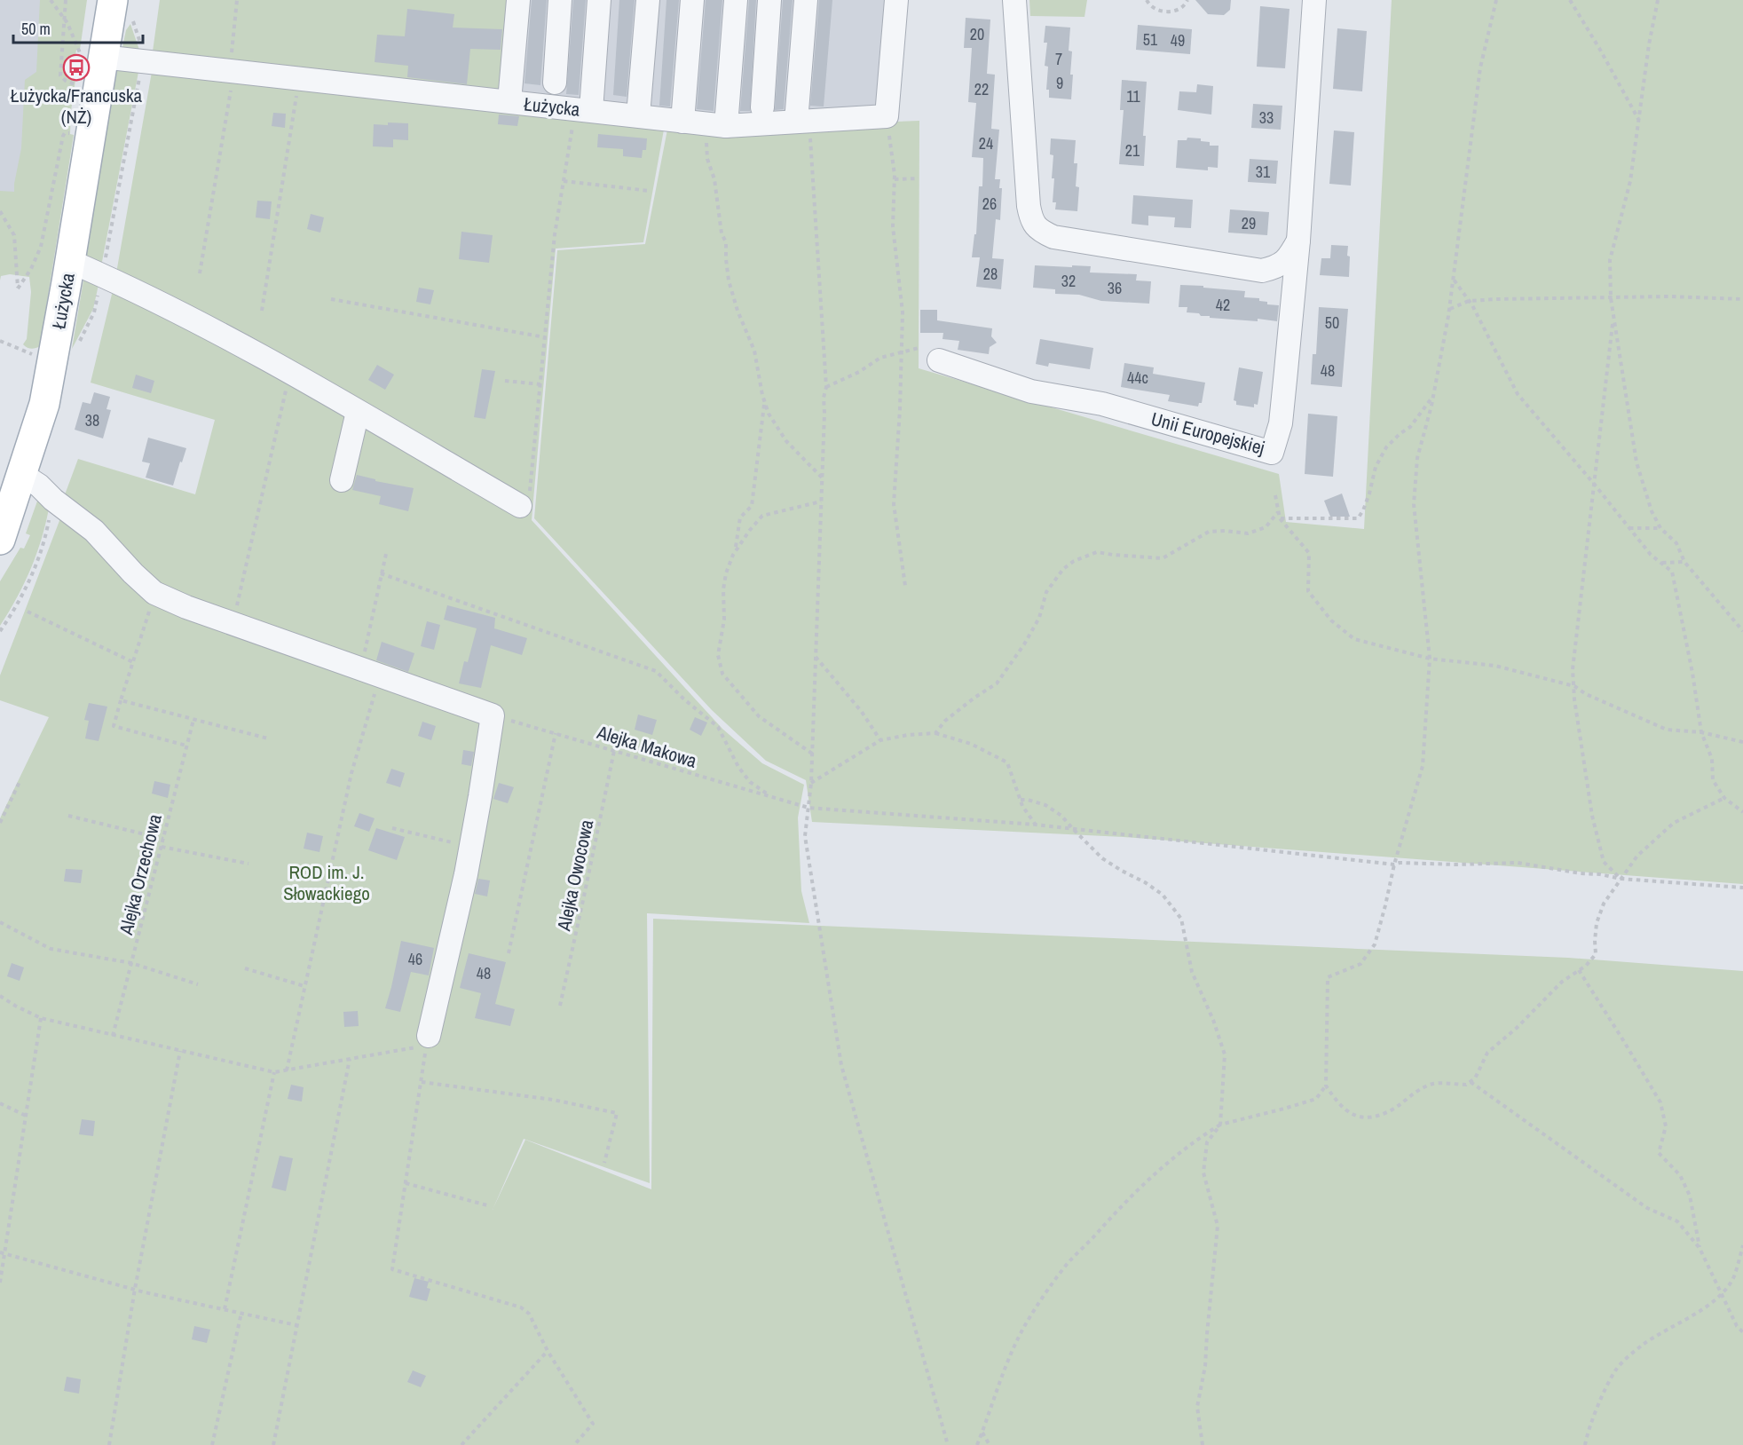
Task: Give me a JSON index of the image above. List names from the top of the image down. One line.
{"streets":{"main road":["Łużycka"],"street":["Unii Europejskiej"],"path":["Alejka Makowa","Alejka Orzechowa","Alejka Owocowa"]},"crossings":[["Alejka Makowa","Alejka Owocowa"]],"parks":["ROD im. J. Słowackiego"],"places":{"bus stop":["Łużycka/Francuska (NŻ)"]},"house_numbers":["20","51","49","7","9","22","11","33","24","21","31","26","29","28","32","36","42","50","48","44c","38","46","48"],"scale_bar":"50 m"}
